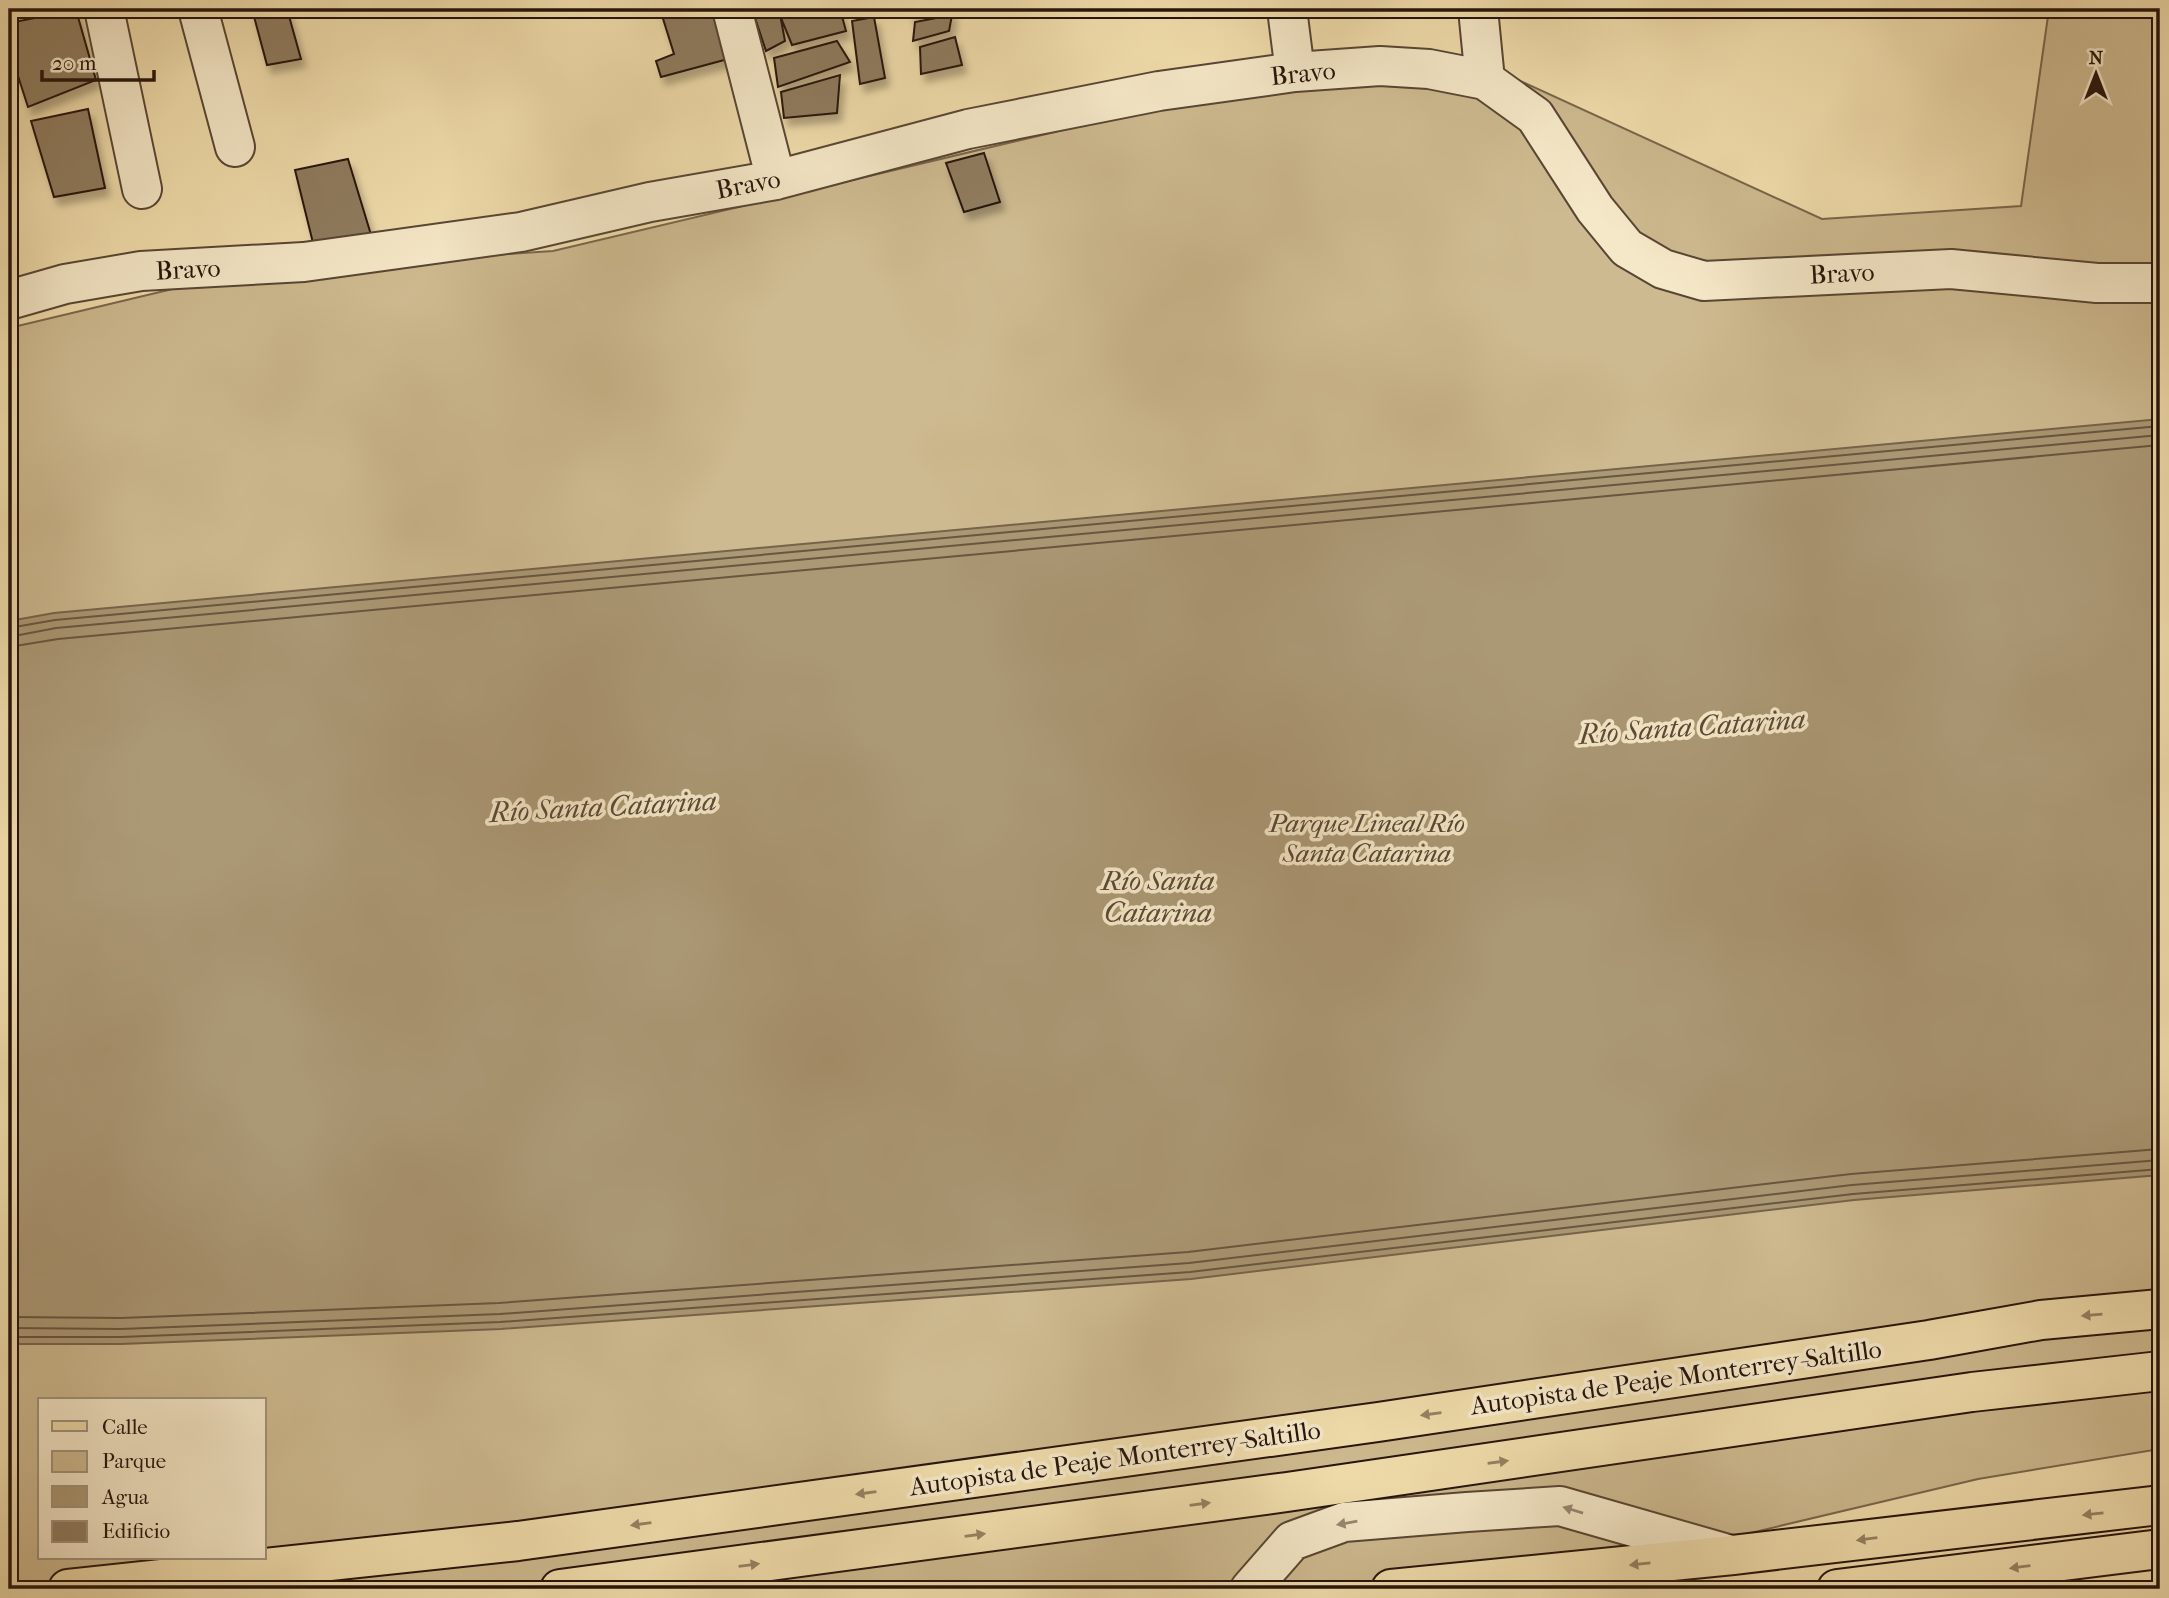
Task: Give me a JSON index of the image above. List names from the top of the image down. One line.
{"streets":{"main road":["Autopista de Peaje Monterrey-Saltillo"],"street":["Bravo"]},"water":["Río Santa Catarina"],"parks":["Parque Lineal Río Santa Catarina"],"legend":["Calle","Parque","Agua","Edificio"],"scale_bar":"20 m","north":"top"}
